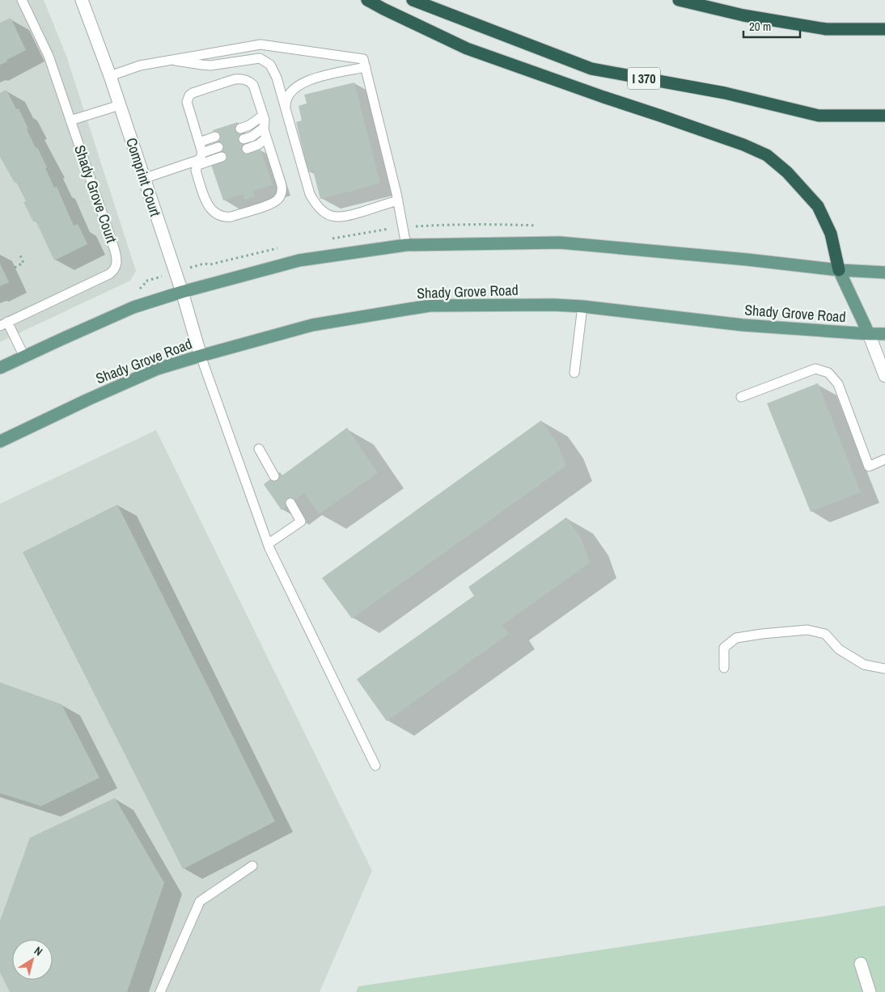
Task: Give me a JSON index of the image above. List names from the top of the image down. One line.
{"streets":{"highway":["I 370"],"main road":["Shady Grove Road"],"street":["Comprint Court"],"lane":["Shady Grove Court"]},"crossings":[["Comprint Court","Shady Grove Road"]],"scale_bar":"20 m","north":"top right"}
